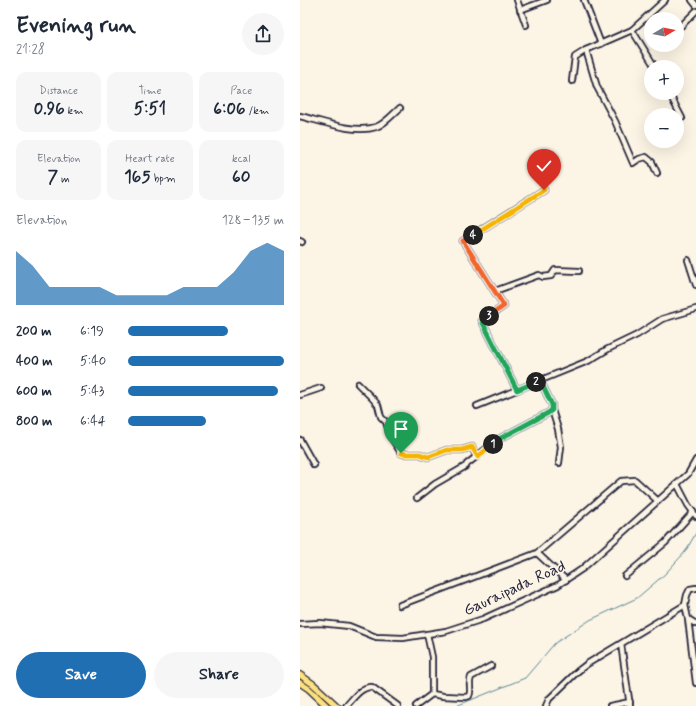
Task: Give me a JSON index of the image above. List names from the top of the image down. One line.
{"streets":{"street":["Gauraipada Road"]},"north":"right","page":{"heading":["Evening run","21:28"],"map_buttons":["+","−"],"stats":[["Distance","0.96 km"],["Time","5:51"],["Pace","6:06 /km"],["Elevation","7 m"],["Heart rate","165 bpm"],["kcal","60"]],"chart":["Elevation","128–135 m"],"pins":["4","3","2","1"],"list":[{"name":"200 m","note":"6:19"},{"name":"400 m","note":"5:40"},{"name":"600 m","note":"5:43"},{"name":"800 m","note":"6:44"}],"buttons":["Save","Share"]}}
